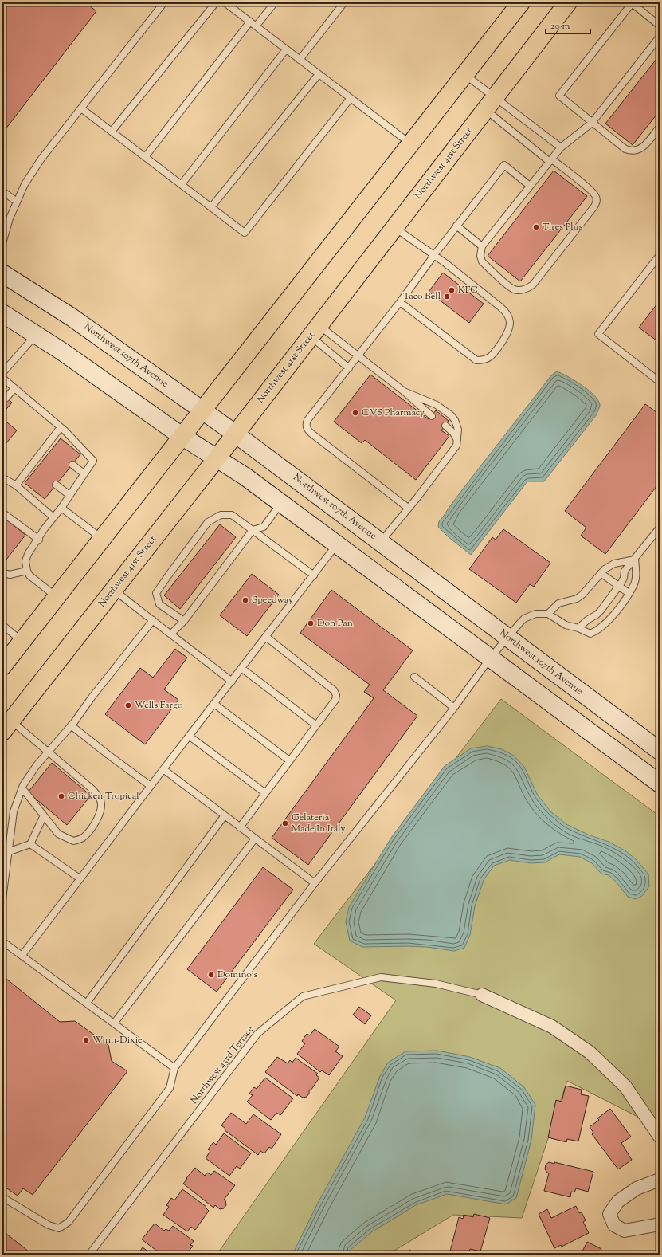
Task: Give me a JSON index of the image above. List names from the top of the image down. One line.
{"streets":{"main road":["Northwest 41st Street","Northwest 107th Avenue"],"lane":["Northwest 43rd Terrace"]},"crossings":[["Northwest 41st Street","Northwest 107th Avenue"]],"places":["Tires Plus","KFC","Taco Bell","CVS Pharmacy","Speedway","Don Pan","Wells Fargo","Chicken Tropical","Gelateria Made In Italy","Domino's","Winn-Dixie"],"scale_bar":"20 m"}
